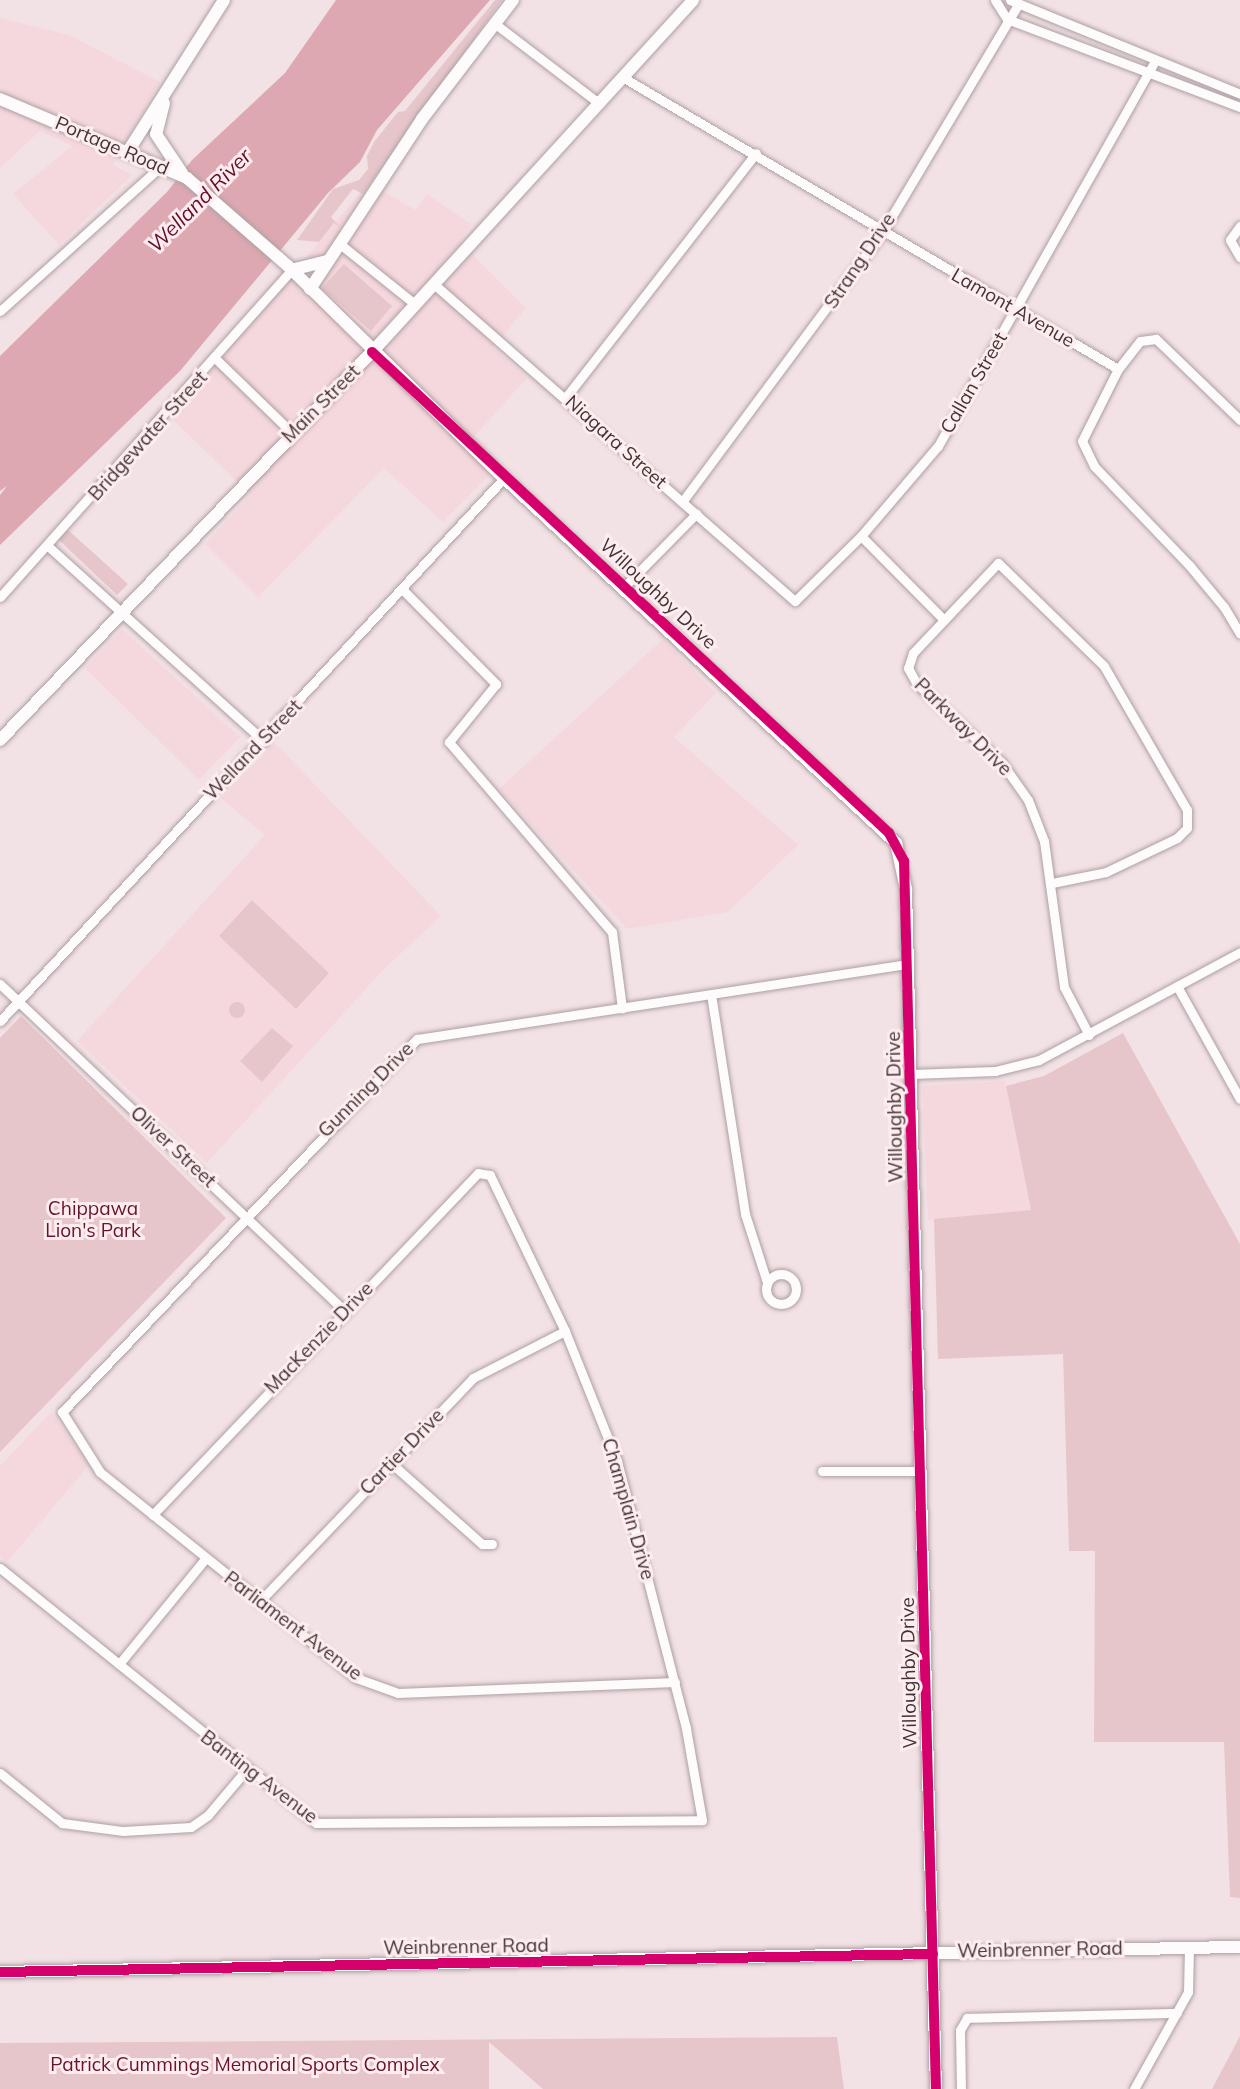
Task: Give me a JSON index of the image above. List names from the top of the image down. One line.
{"streets":{"street":["Portage Road","Strang Drive","Lamont Avenue","Callan Street","Main Street","Bridgewater Street","Niagara Street","Willoughby Drive","Parkway Drive","Welland Street","Gunning Drive","Oliver Street","MacKenzie Drive","Cartier Drive","Champlain Drive","Parliament Avenue","Banting Avenue","Weinbrenner Road"]},"crossings":[["Portage Road","Main Street"],["Portage Road","Bridgewater Street"],["Portage Road","Willoughby Drive"],["Strang Drive","Lamont Avenue"],["Strang Drive","Niagara Street"],["Lamont Avenue","Callan Street"],["Lamont Avenue","Main Street"],["Callan Street","Niagara Street"],["Main Street","Niagara Street"],["Main Street","Willoughby Drive"],["Willoughby Drive","Welland Street"],["Willoughby Drive","Gunning Drive"],["Willoughby Drive","Weinbrenner Road"],["Welland Street","Oliver Street"],["Gunning Drive","Oliver Street"],["Gunning Drive","Parliament Avenue"],["Oliver Street","MacKenzie Drive"],["MacKenzie Drive","Champlain Drive"],["MacKenzie Drive","Parliament Avenue"],["Cartier Drive","Champlain Drive"],["Cartier Drive","Parliament Avenue"],["Champlain Drive","Parliament Avenue"],["Champlain Drive","Banting Avenue"]],"water":["Welland River"],"parks":["Chippawa Lion's Park","Patrick Cummings Memorial Sports Complex"]}
